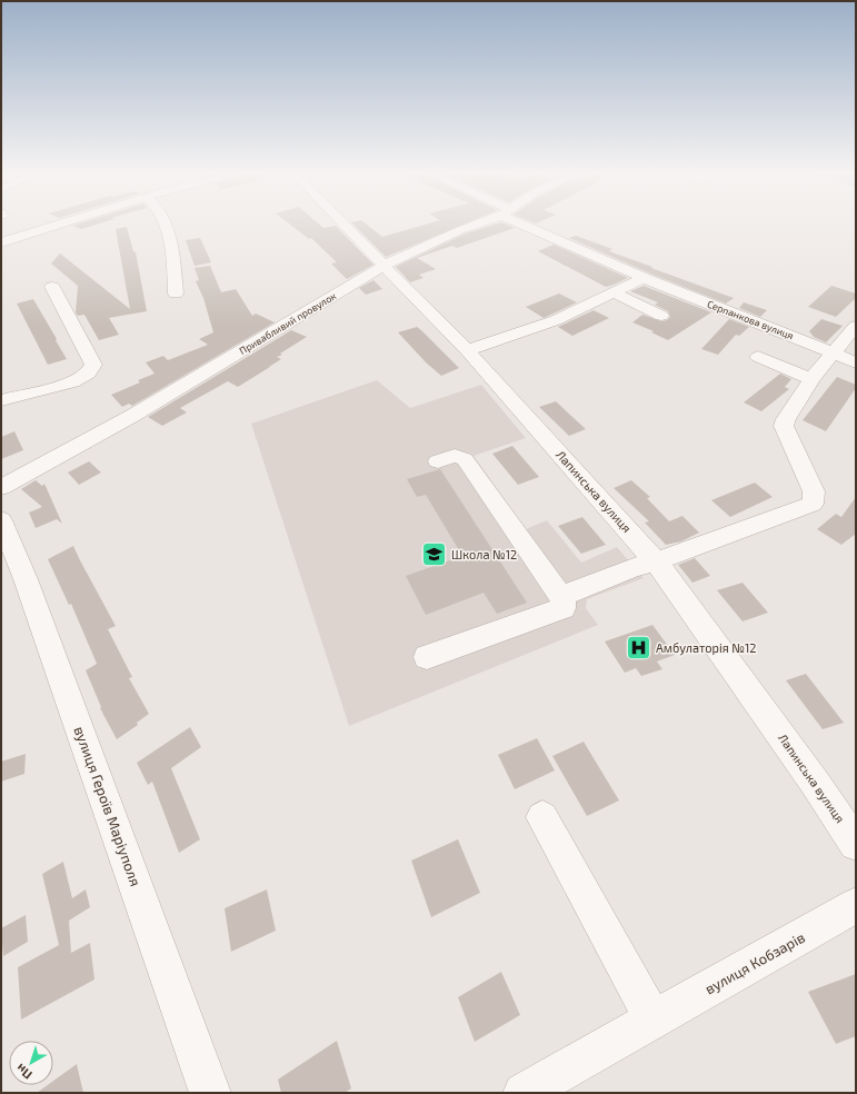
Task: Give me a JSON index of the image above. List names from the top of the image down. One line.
{"streets":{"street":["Серпанкова вулиця","Привабливий провулок","Лапинська вулиця","вулиця Героїв Маріуполя","вулиця Кобзарів"]},"crossings":[["Привабливий провулок","Лапинська вулиця"]],"places":{"school or university":["Школа №12"],"hospital":["Амбулаторія №12"]},"north":"bottom left"}
